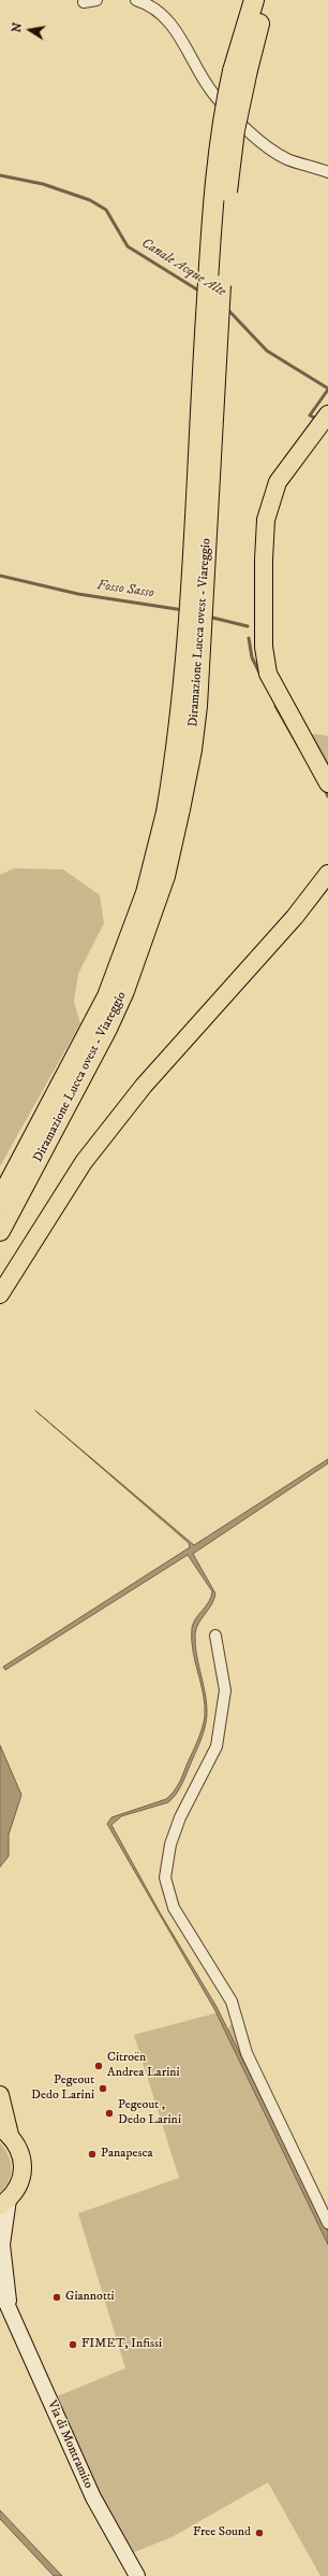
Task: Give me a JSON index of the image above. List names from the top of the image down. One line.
{"streets":{"highway":["Diramazione Lucca ovest - Viareggio"],"main road":["Via di Montramito"]},"water":["Canale Acque Alte","Fosso Sasso"],"places":["Citroën Andrea Larini","Pegeout Dedo Larini","Pegeout , Dedo Larini","Panapesca","Giannotti","FIMET, Infissi","Free Sound"],"north":"left"}
